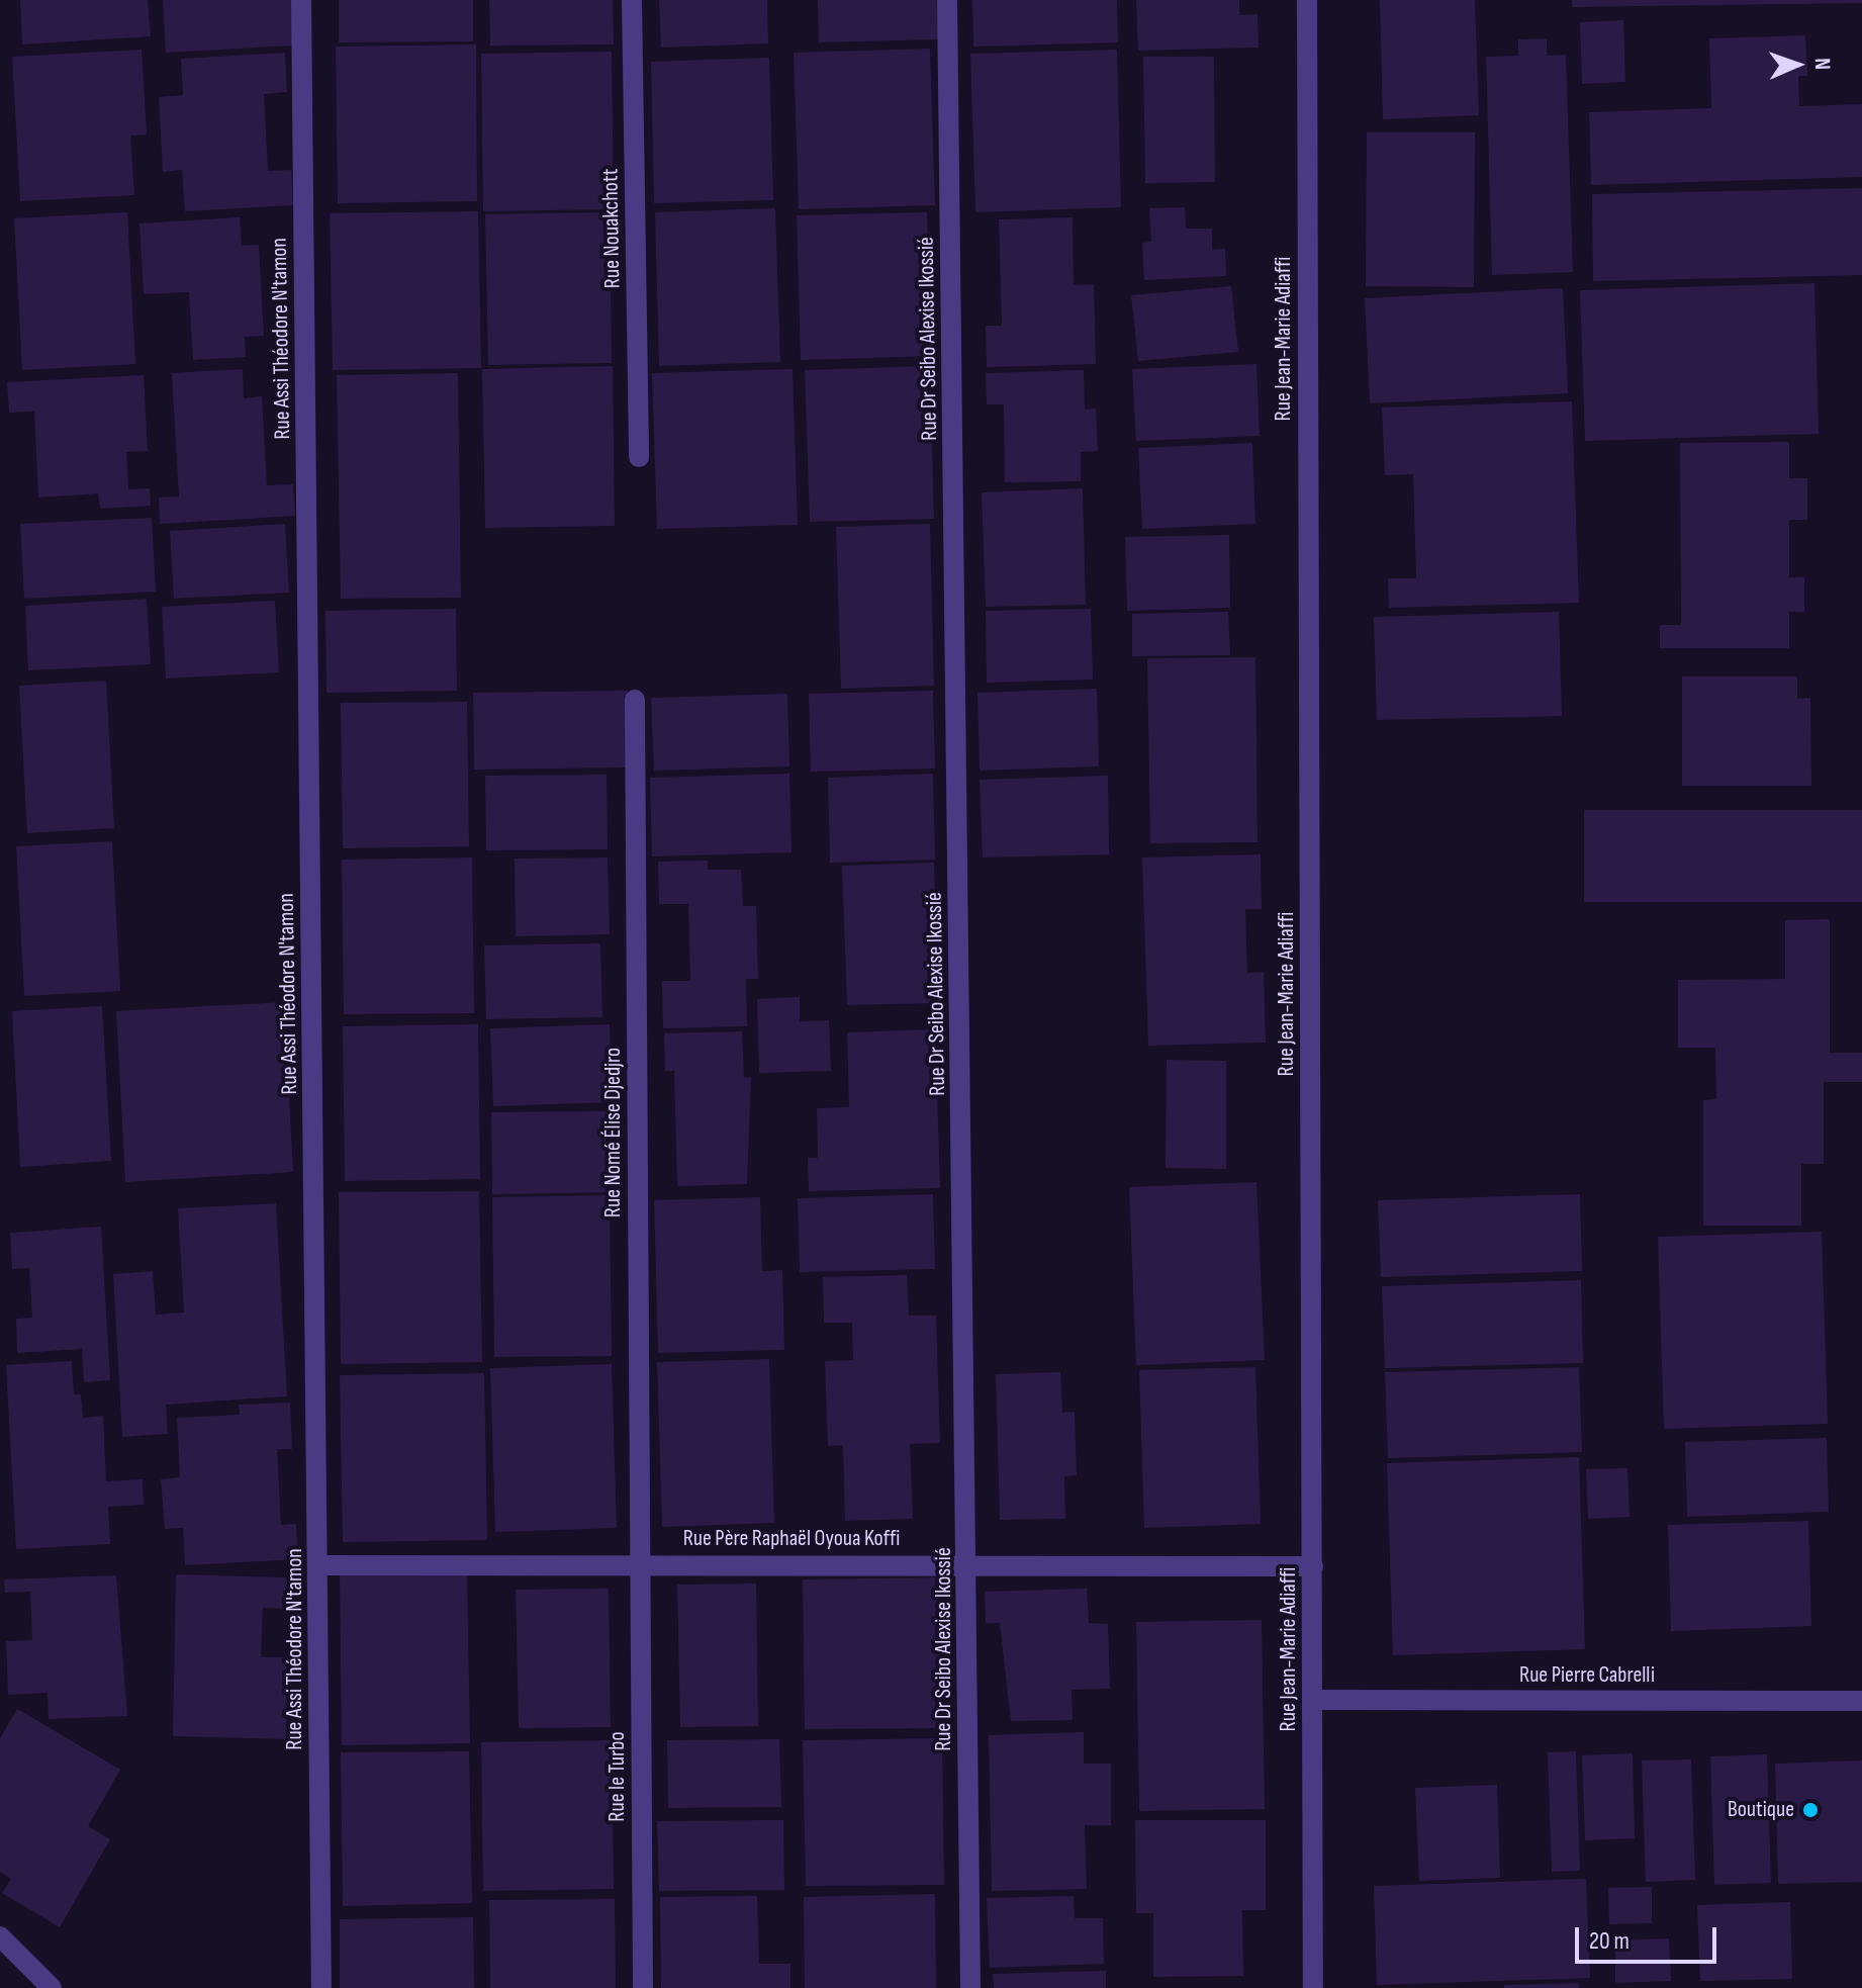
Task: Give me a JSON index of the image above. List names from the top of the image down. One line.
{"streets":{"street":["Rue Nouakchott","Rue Assi Théodore N'tamon","Rue Dr Seibo Alexise Ikossié","Rue Jean-Marie Adiaffi","Rue Nomé Élise Djedjro","Rue Père Raphaël Oyoua Koffi","Rue Pierre Cabrelli","Rue le Turbo"]},"crossings":[["Rue Assi Théodore N'tamon","Rue Père Raphaël Oyoua Koffi"],["Rue Dr Seibo Alexise Ikossié","Rue Père Raphaël Oyoua Koffi"],["Rue Jean-Marie Adiaffi","Rue Père Raphaël Oyoua Koffi"],["Rue Jean-Marie Adiaffi","Rue Pierre Cabrelli"],["Rue Nomé Élise Djedjro","Rue Père Raphaël Oyoua Koffi"],["Rue Nomé Élise Djedjro","Rue le Turbo"],["Rue Père Raphaël Oyoua Koffi","Rue le Turbo"]],"places":["Boutique"],"scale_bar":"20 m","north":"right"}
